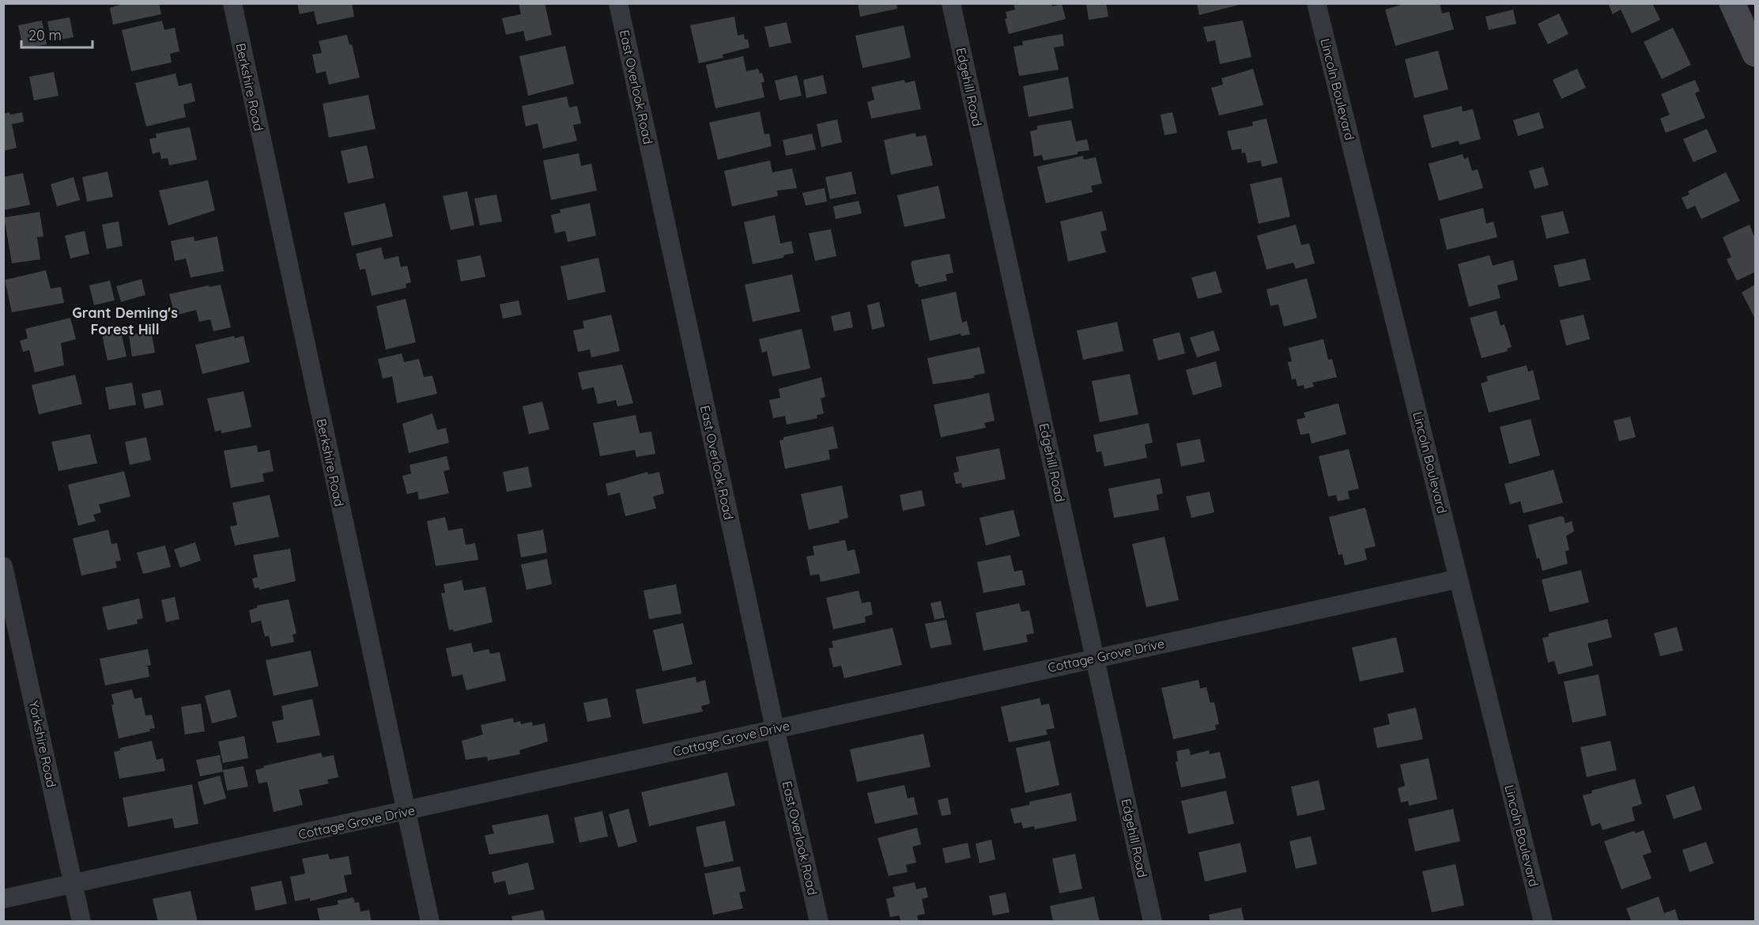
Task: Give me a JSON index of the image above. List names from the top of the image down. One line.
{"streets":{"street":["Berkshire Road","East Overlook Road","Edgehill Road","Lincoln Boulevard","Cottage Grove Drive","Yorkshire Road"]},"crossings":[["Berkshire Road","Cottage Grove Drive"],["East Overlook Road","Cottage Grove Drive"],["Edgehill Road","Cottage Grove Drive"],["Lincoln Boulevard","Cottage Grove Drive"],["Cottage Grove Drive","Yorkshire Road"]],"districts":["Grant Deming's Forest Hill"],"scale_bar":"20 m"}
